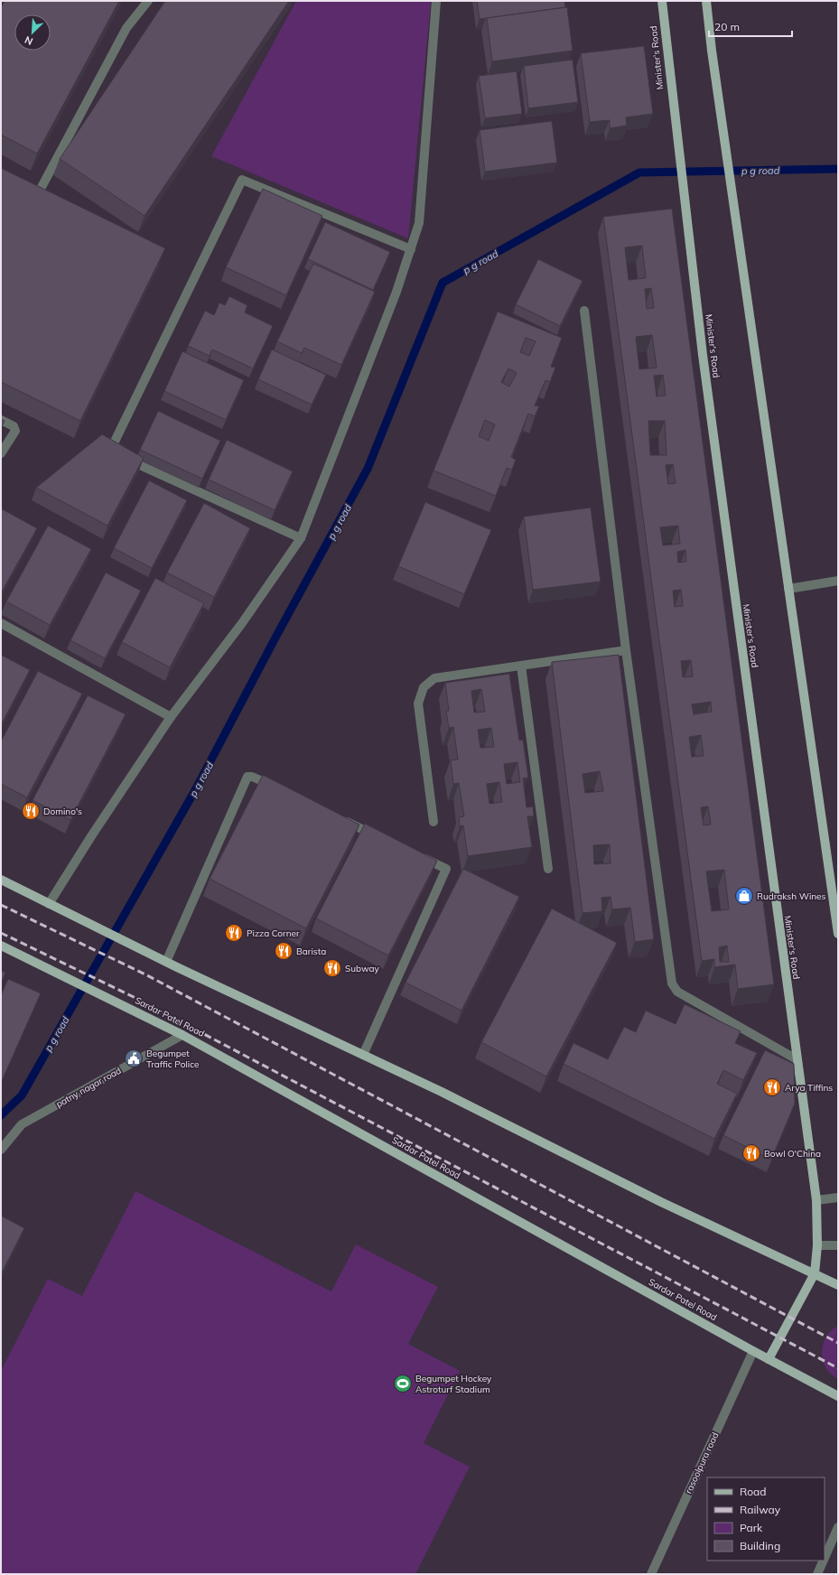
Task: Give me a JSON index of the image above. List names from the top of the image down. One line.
{"streets":{"main road":["Minister's Road","Sardar Patel Road"],"street":["patny nagar road","rasoolpura road"]},"crossings":[["Sardar Patel Road","patny nagar road"],["Sardar Patel Road","rasoolpura road"]],"water":["p g road"],"places":{"restaurant":["Domino's","Pizza Corner","Barista","Subway","Arya Tiffins","Bowl O'China"],"shop":["Rudraksh Wines"],"public building":["Begumpet Traffic Police"],"sports":["Begumpet Hockey Astroturf Stadium"]},"legend":["Road","Railway","Park","Building"],"scale_bar":"20 m","north":"bottom left"}
